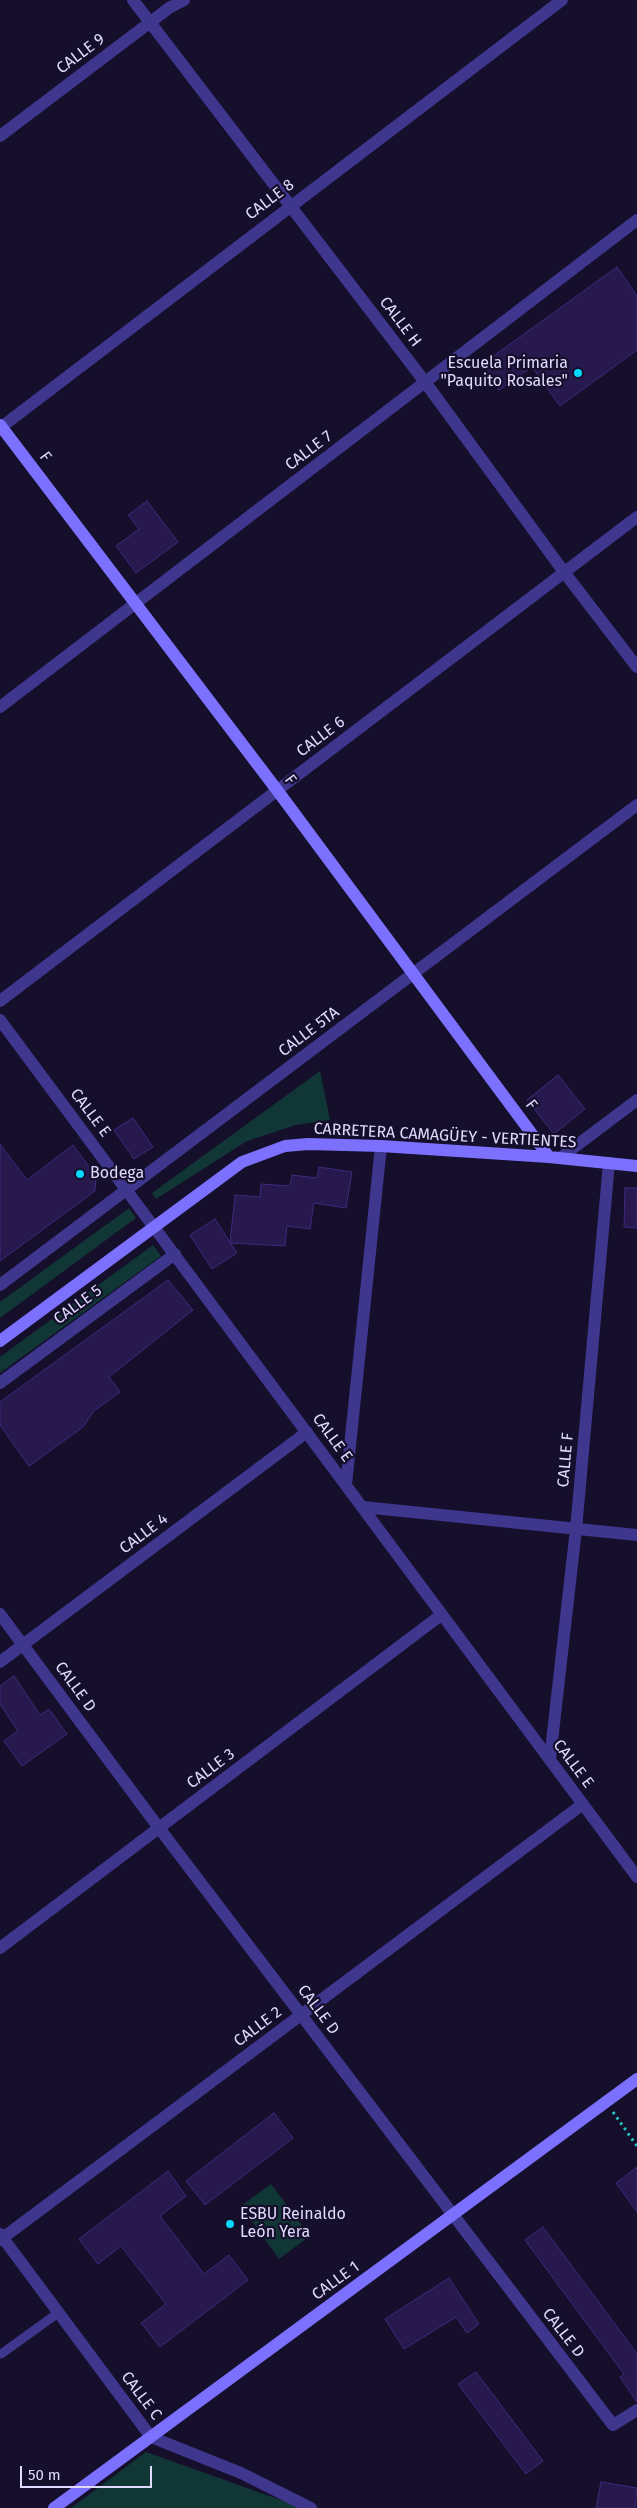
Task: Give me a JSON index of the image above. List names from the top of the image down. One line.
{"streets":{"street":["CALLE 9","CALLE 8","CALLE H","CALLE 7","F","CALLE 6","CALLE 5TA","CALLE E","CARRETERA CAMAGÜEY - VERTIENTES","CALLE 5","CALLE F","CALLE 4","CALLE D","CALLE 3","CALLE 2","CALLE 1","CALLE C"]},"crossings":[["CALLE 9","CALLE H"],["CALLE 8","CALLE H"],["CALLE 8","F"],["CALLE H","CALLE 7"],["CALLE H","CALLE 6"],["CALLE 7","F"],["F","CALLE 6"],["F","CALLE 5TA"],["F","CARRETERA CAMAGÜEY - VERTIENTES"],["CALLE 5TA","CALLE E"],["CALLE E","CARRETERA CAMAGÜEY - VERTIENTES"],["CALLE E","CALLE 5"],["CALLE E","CALLE F"],["CALLE E","CALLE 4"],["CALLE E","CALLE 3"],["CALLE E","CALLE 2"],["CARRETERA CAMAGÜEY - VERTIENTES","CALLE 5"],["CARRETERA CAMAGÜEY - VERTIENTES","CALLE F"],["CALLE 4","CALLE D"],["CALLE D","CALLE 3"],["CALLE D","CALLE 2"],["CALLE D","CALLE 1"],["CALLE 2","CALLE C"],["CALLE 1","CALLE C"]],"places":["Escuela Primaria \"Paquito Rosales\"","Bodega","ESBU Reinaldo León Yera"],"scale_bar":"50 m"}
